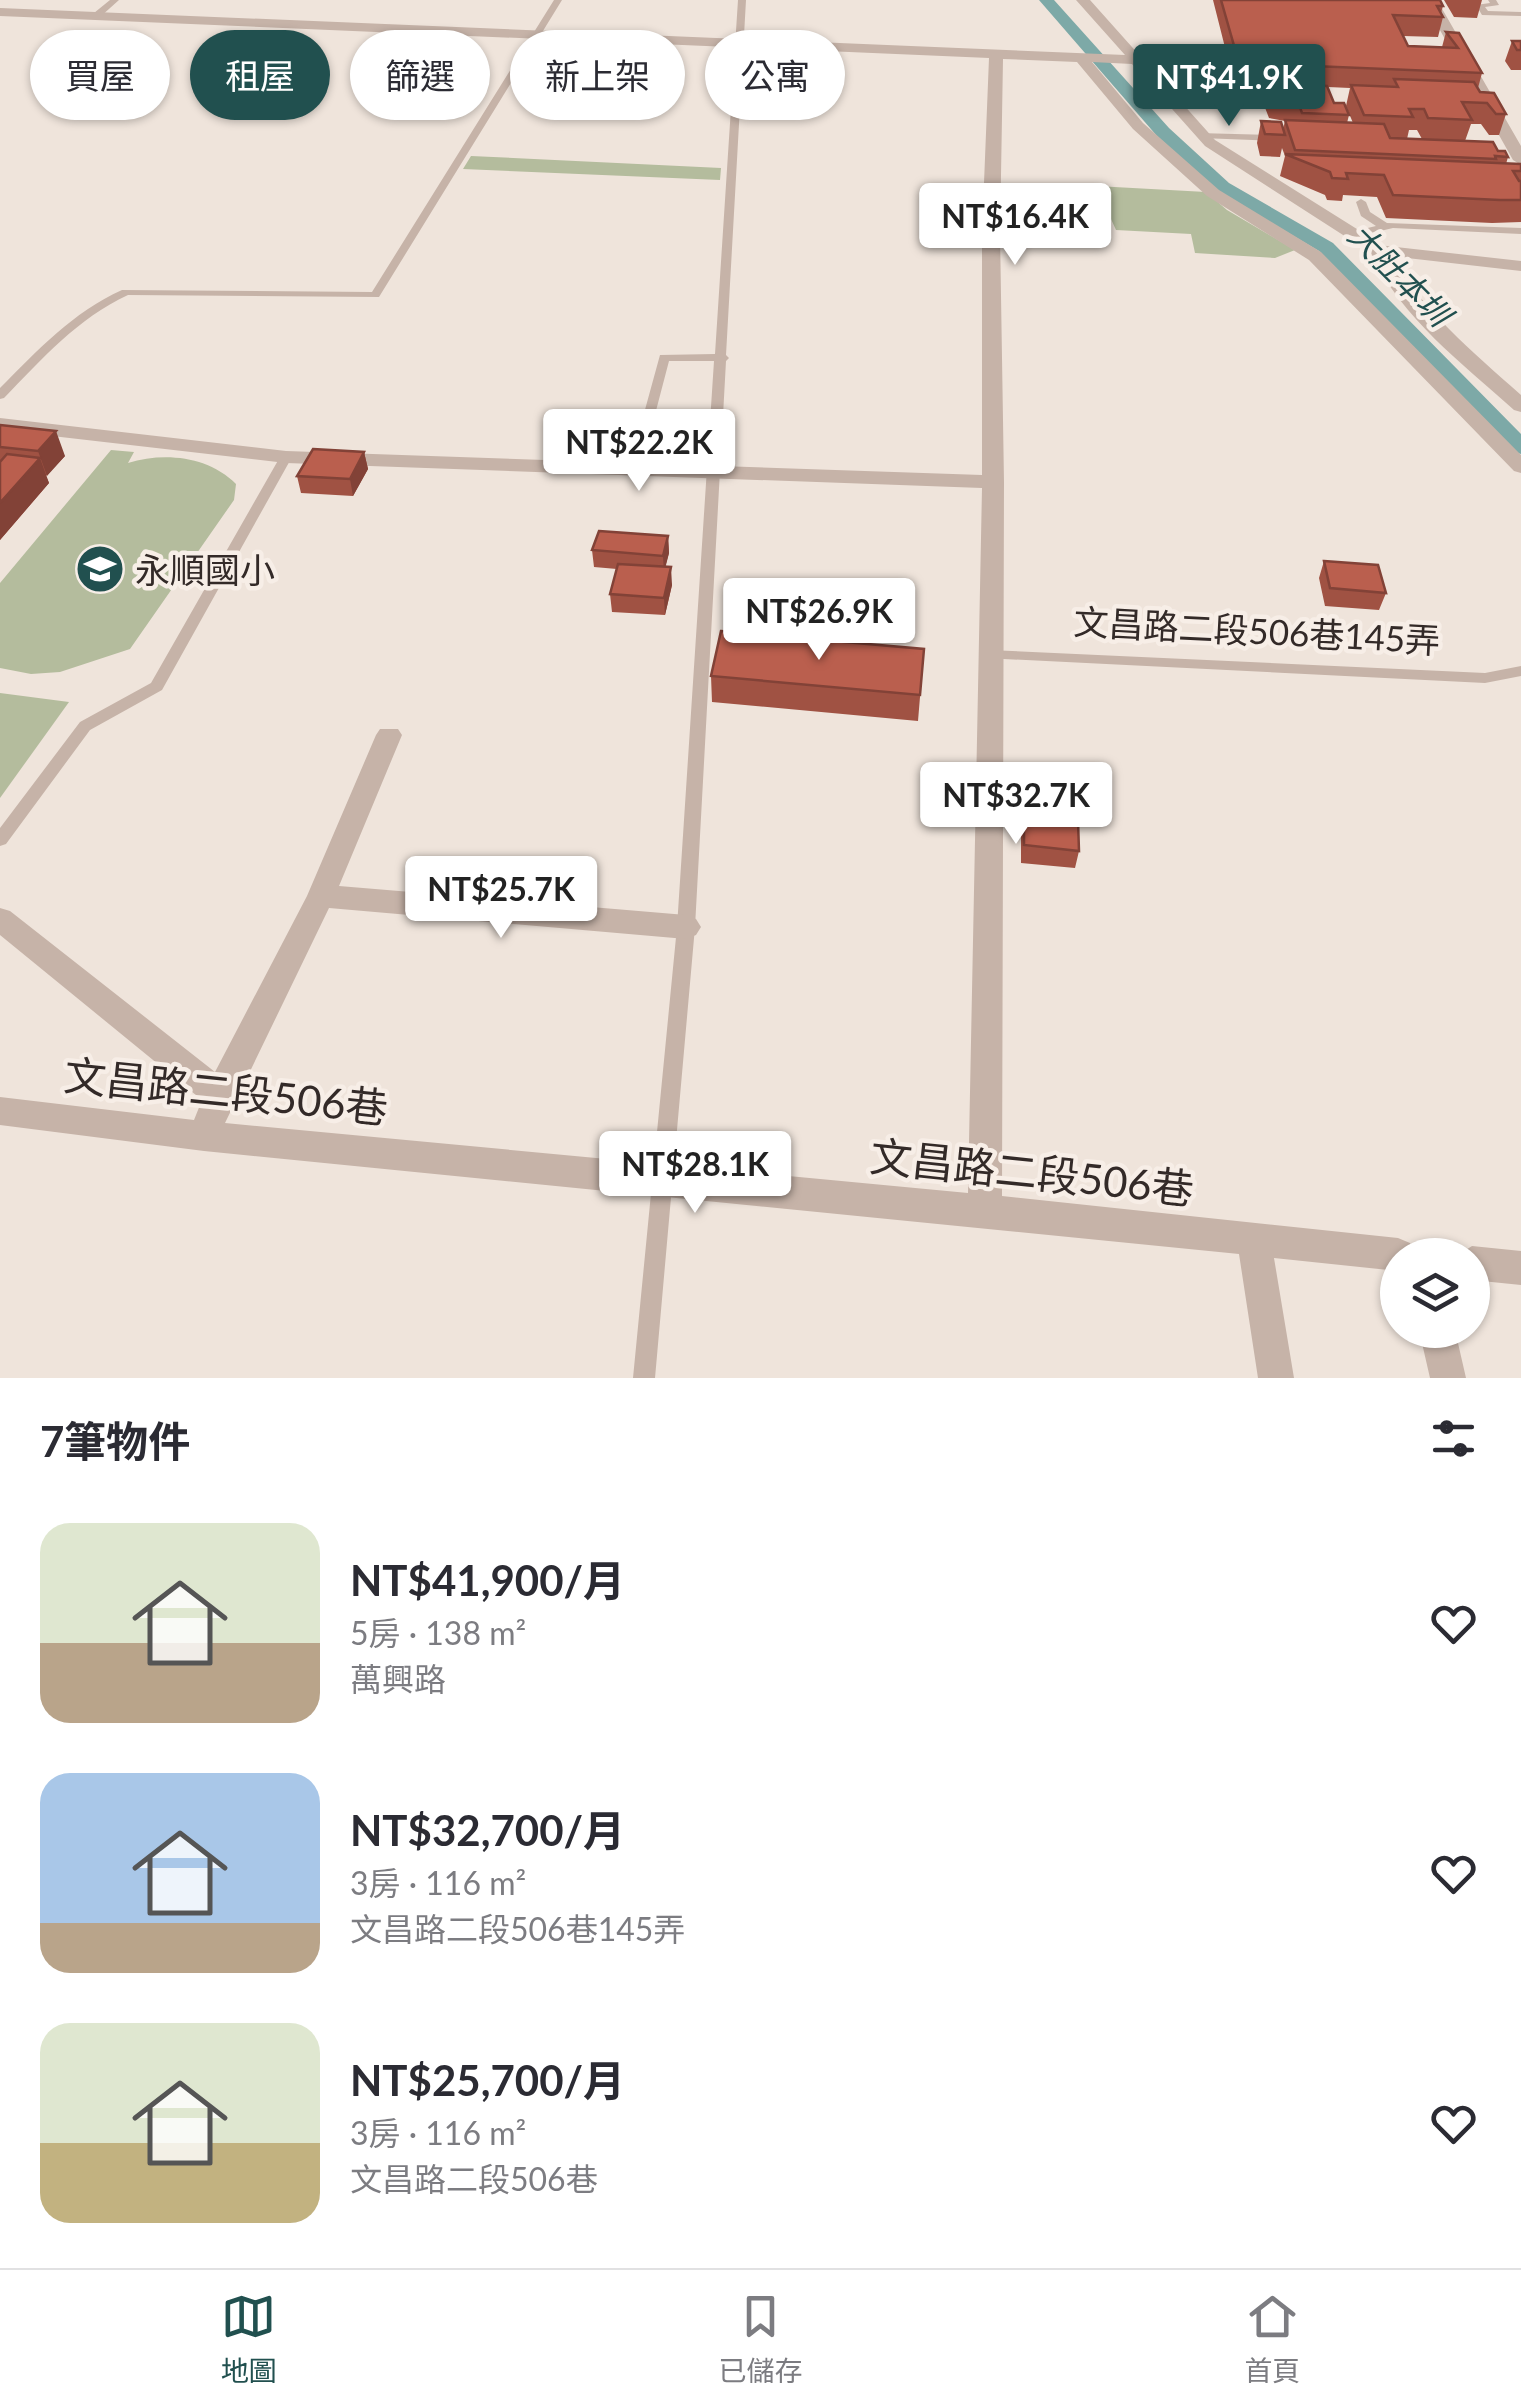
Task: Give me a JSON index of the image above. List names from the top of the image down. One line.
{"streets":{"street":["文昌路二段506巷"],"lane":["文昌路二段506巷145弄"]},"water":["大肚本圳"],"places":{"school or university":["永順國小"]},"page":{"chip":["買屋","租屋","篩選","新上架","公寓"],"price":["NT$41.9K","NT$16.4K","NT$22.2K","NT$26.9K","NT$32.7K","NT$25.7K","NT$28.1K"],"heading":"7筆物件","list":[{"name":"NT$41,900/月","note":"5房 · 138 m² · 萬興路"},{"name":"NT$32,700/月","note":"3房 · 116 m² · 文昌路二段506巷145弄"},{"name":"NT$25,700/月","note":"3房 · 116 m² · 文昌路二段506巷"}],"tabs":["地圖","已儲存","首頁"]}}
